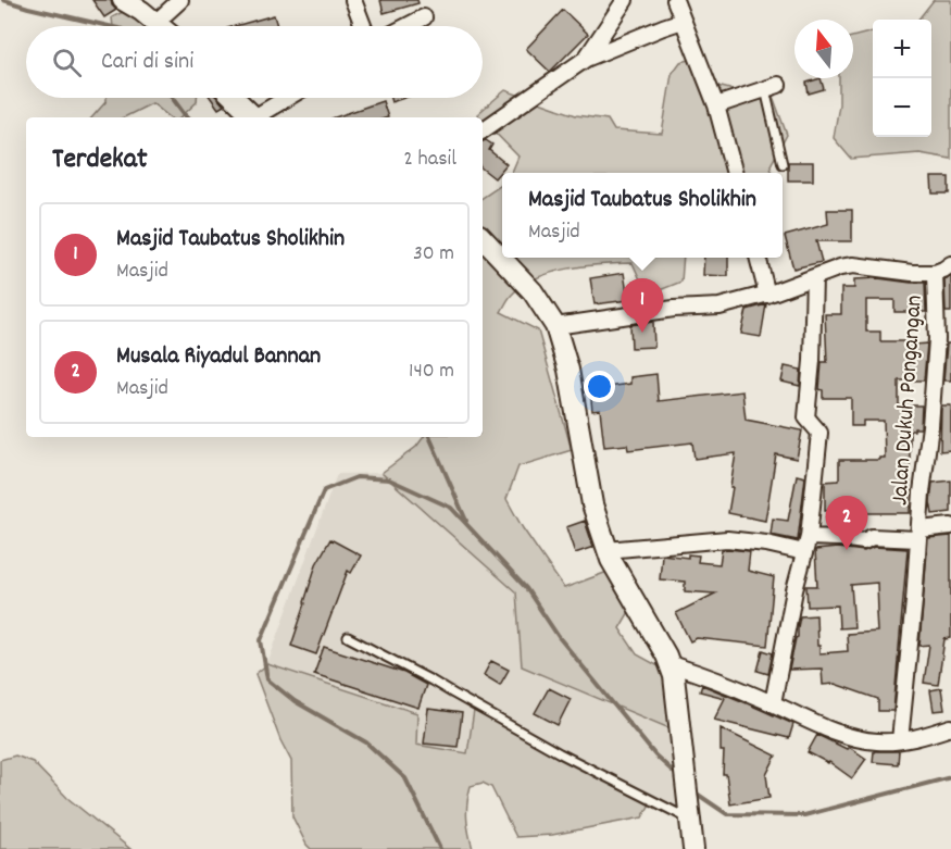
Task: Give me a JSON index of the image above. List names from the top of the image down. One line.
{"streets":{"street":["Jalan Dukuh Pongangan"]},"north":"top","page":{"map_buttons":["+","−"],"search":"Cari di sini","heading":["Terdekat","2 hasil"],"popup":["Masjid Taubatus Sholikhin","Masjid"],"list":[{"mark":"1","name":"Masjid Taubatus Sholikhin","note":"Masjid","value":"30 m"},{"mark":"2","name":"Musala Riyadul Bannan","note":"Masjid","value":"140 m"}],"pins":["1","2"]}}
